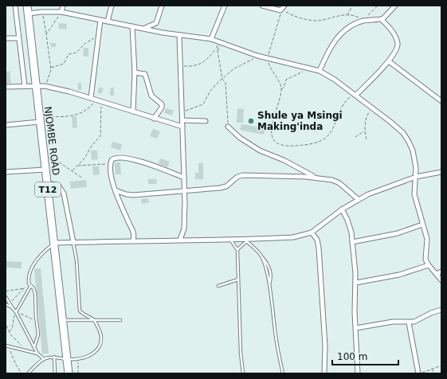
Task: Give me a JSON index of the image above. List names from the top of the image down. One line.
{"streets":{"highway":["NJOMBE ROAD","T12"]},"places":["Shule ya Msingi Making'inda"],"scale_bar":"100 m"}
